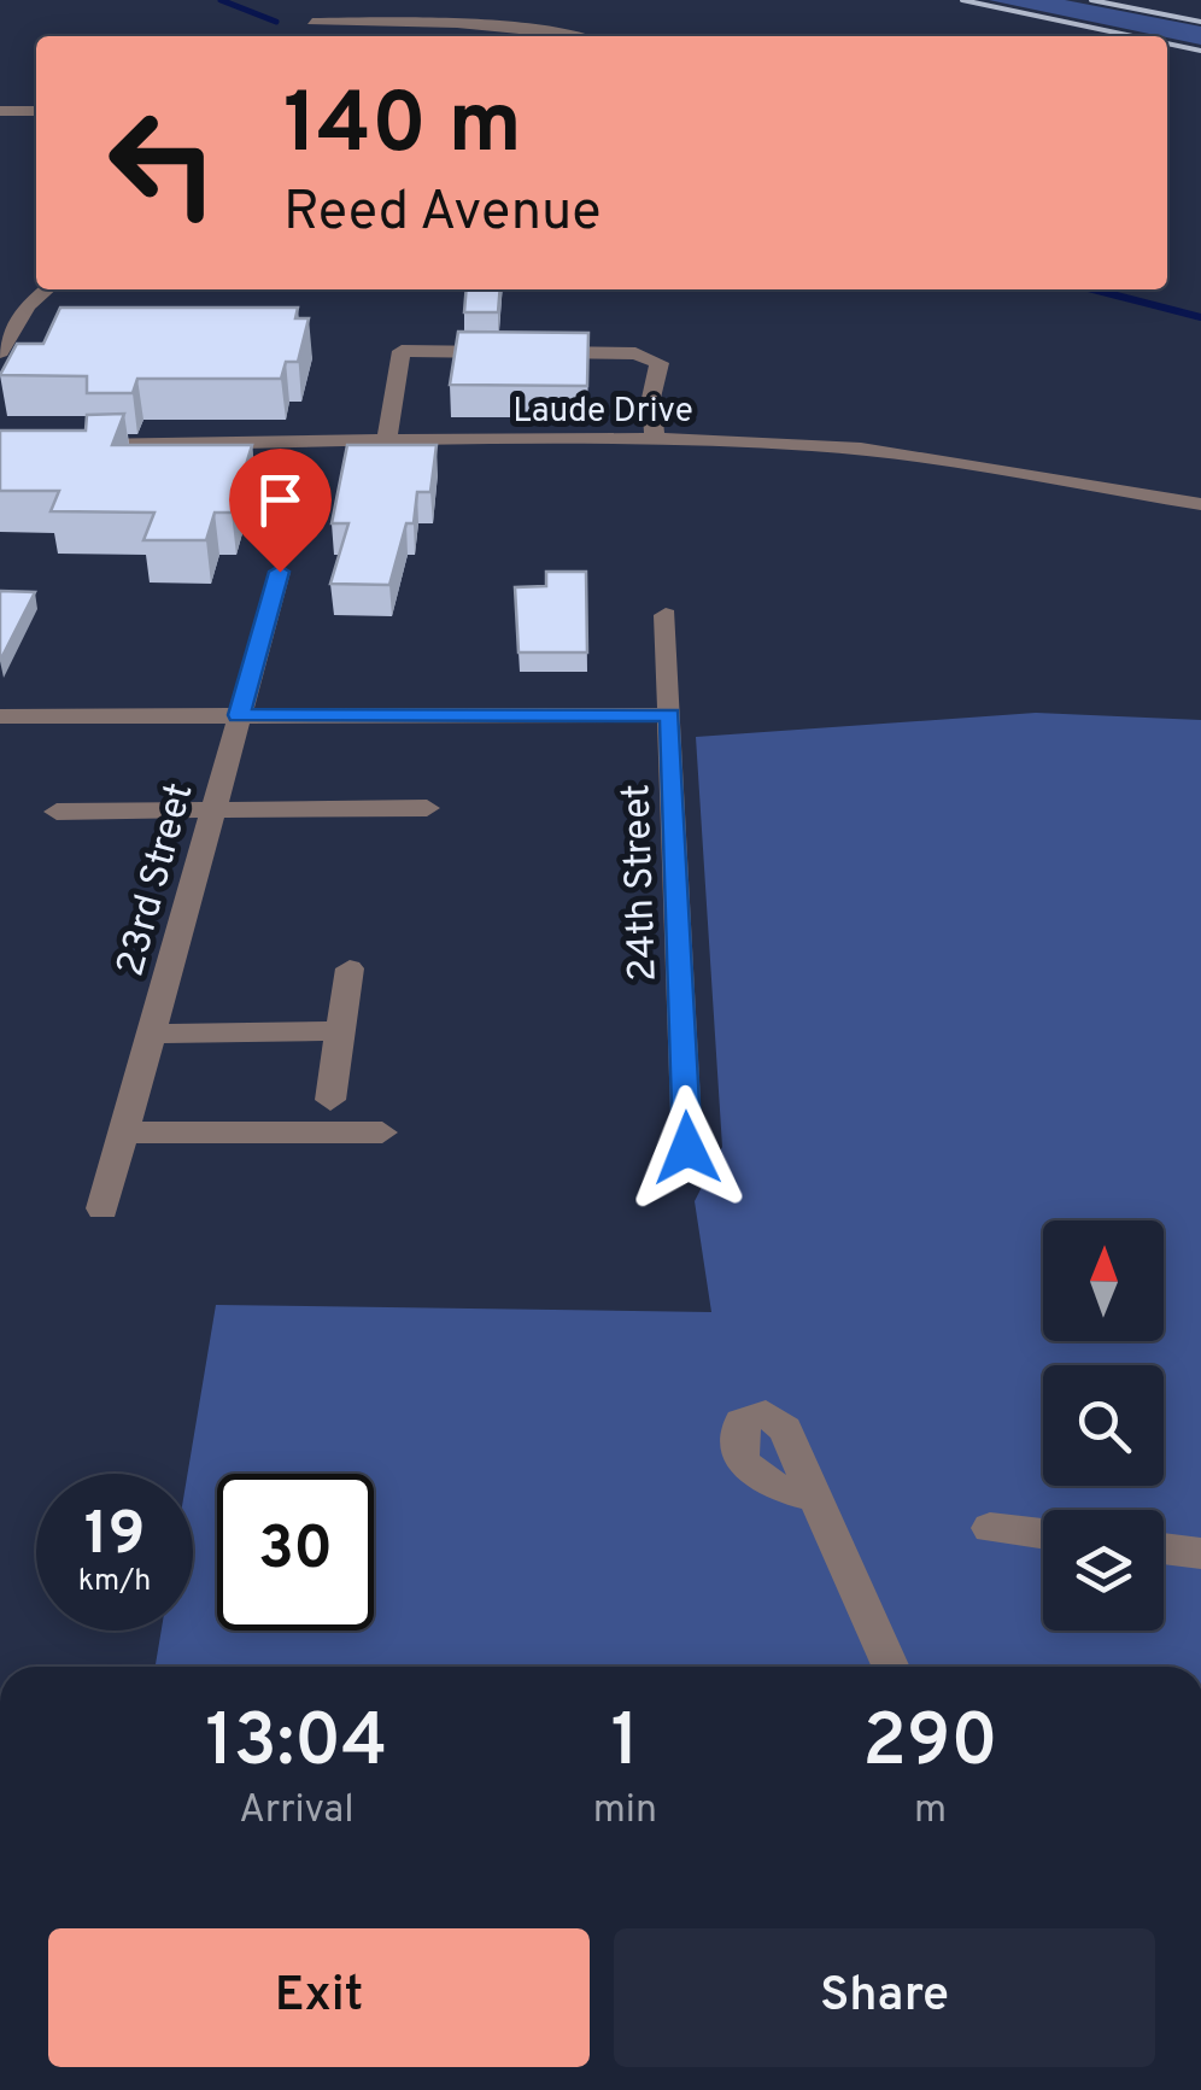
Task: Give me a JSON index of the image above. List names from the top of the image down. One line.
{"streets":{"street":["Laude Drive","23rd Street","24th Street"]},"north":"top","page":{"turn":["140 m","Reed Avenue"],"speed":"19 km/h","limit":"30","eta":["13:04","Arrival","1","min","290","m"],"buttons":["Exit","Share"]}}
